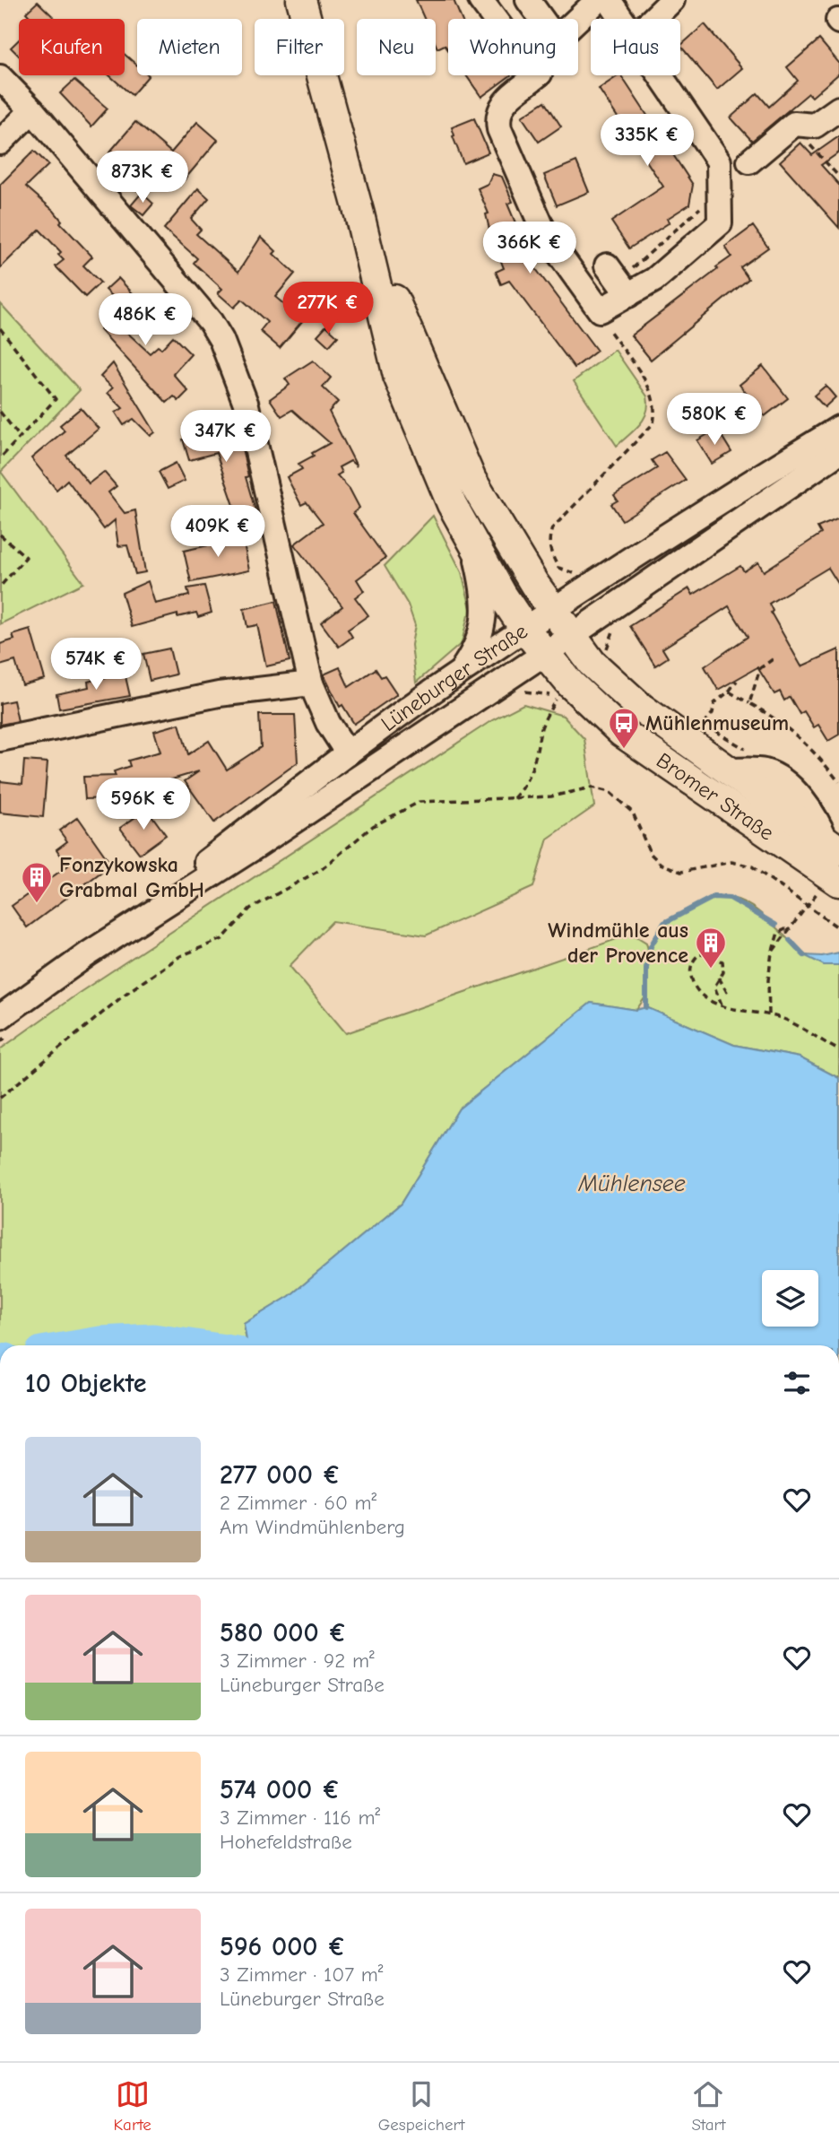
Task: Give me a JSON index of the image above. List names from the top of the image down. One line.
{"streets":{"main road":["Bromer Straße"],"street":["Lüneburger Straße"]},"crossings":[["Lüneburger Straße","Bromer Straße"]],"water":["Mühlensee"],"places":{"bus stop":["Mühlenmuseum"],"building":["Fonzykowska Grabmal GmbH","Windmühle aus der Provence"]},"page":{"chip":["Kaufen","Mieten","Filter","Neu","Wohnung","Haus"],"price":["335K €","873K €","366K €","277K €","486K €","580K €","347K €","409K €","574K €","596K €"],"heading":"10 Objekte","list":[{"name":"277 000 €","note":"2 Zimmer · 60 m² · Am Windmühlenberg"},{"name":"580 000 €","note":"3 Zimmer · 92 m² · Lüneburger Straße"},{"name":"574 000 €","note":"3 Zimmer · 116 m² · Hohefeldstraße"},{"name":"596 000 €","note":"3 Zimmer · 107 m² · Lüneburger Straße"}],"tabs":["Karte","Gespeichert","Start"]}}
